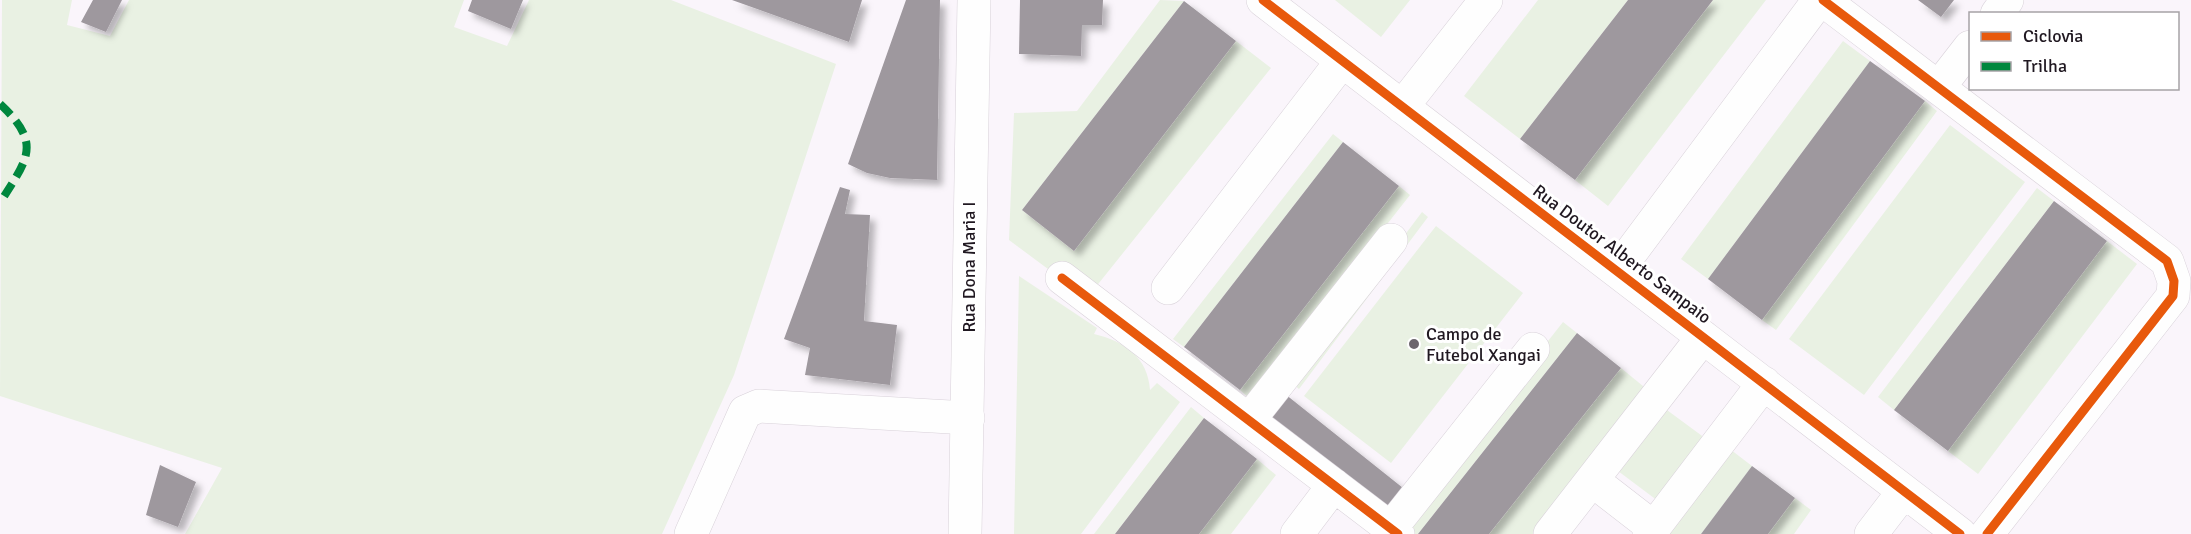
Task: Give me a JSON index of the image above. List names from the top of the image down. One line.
{"streets":{"street":["Rua Doutor Alberto Sampaio","Rua Dona Maria I"]},"places":["Campo de Futebol Xangai"],"legend":["Ciclovia","Trilha"]}
